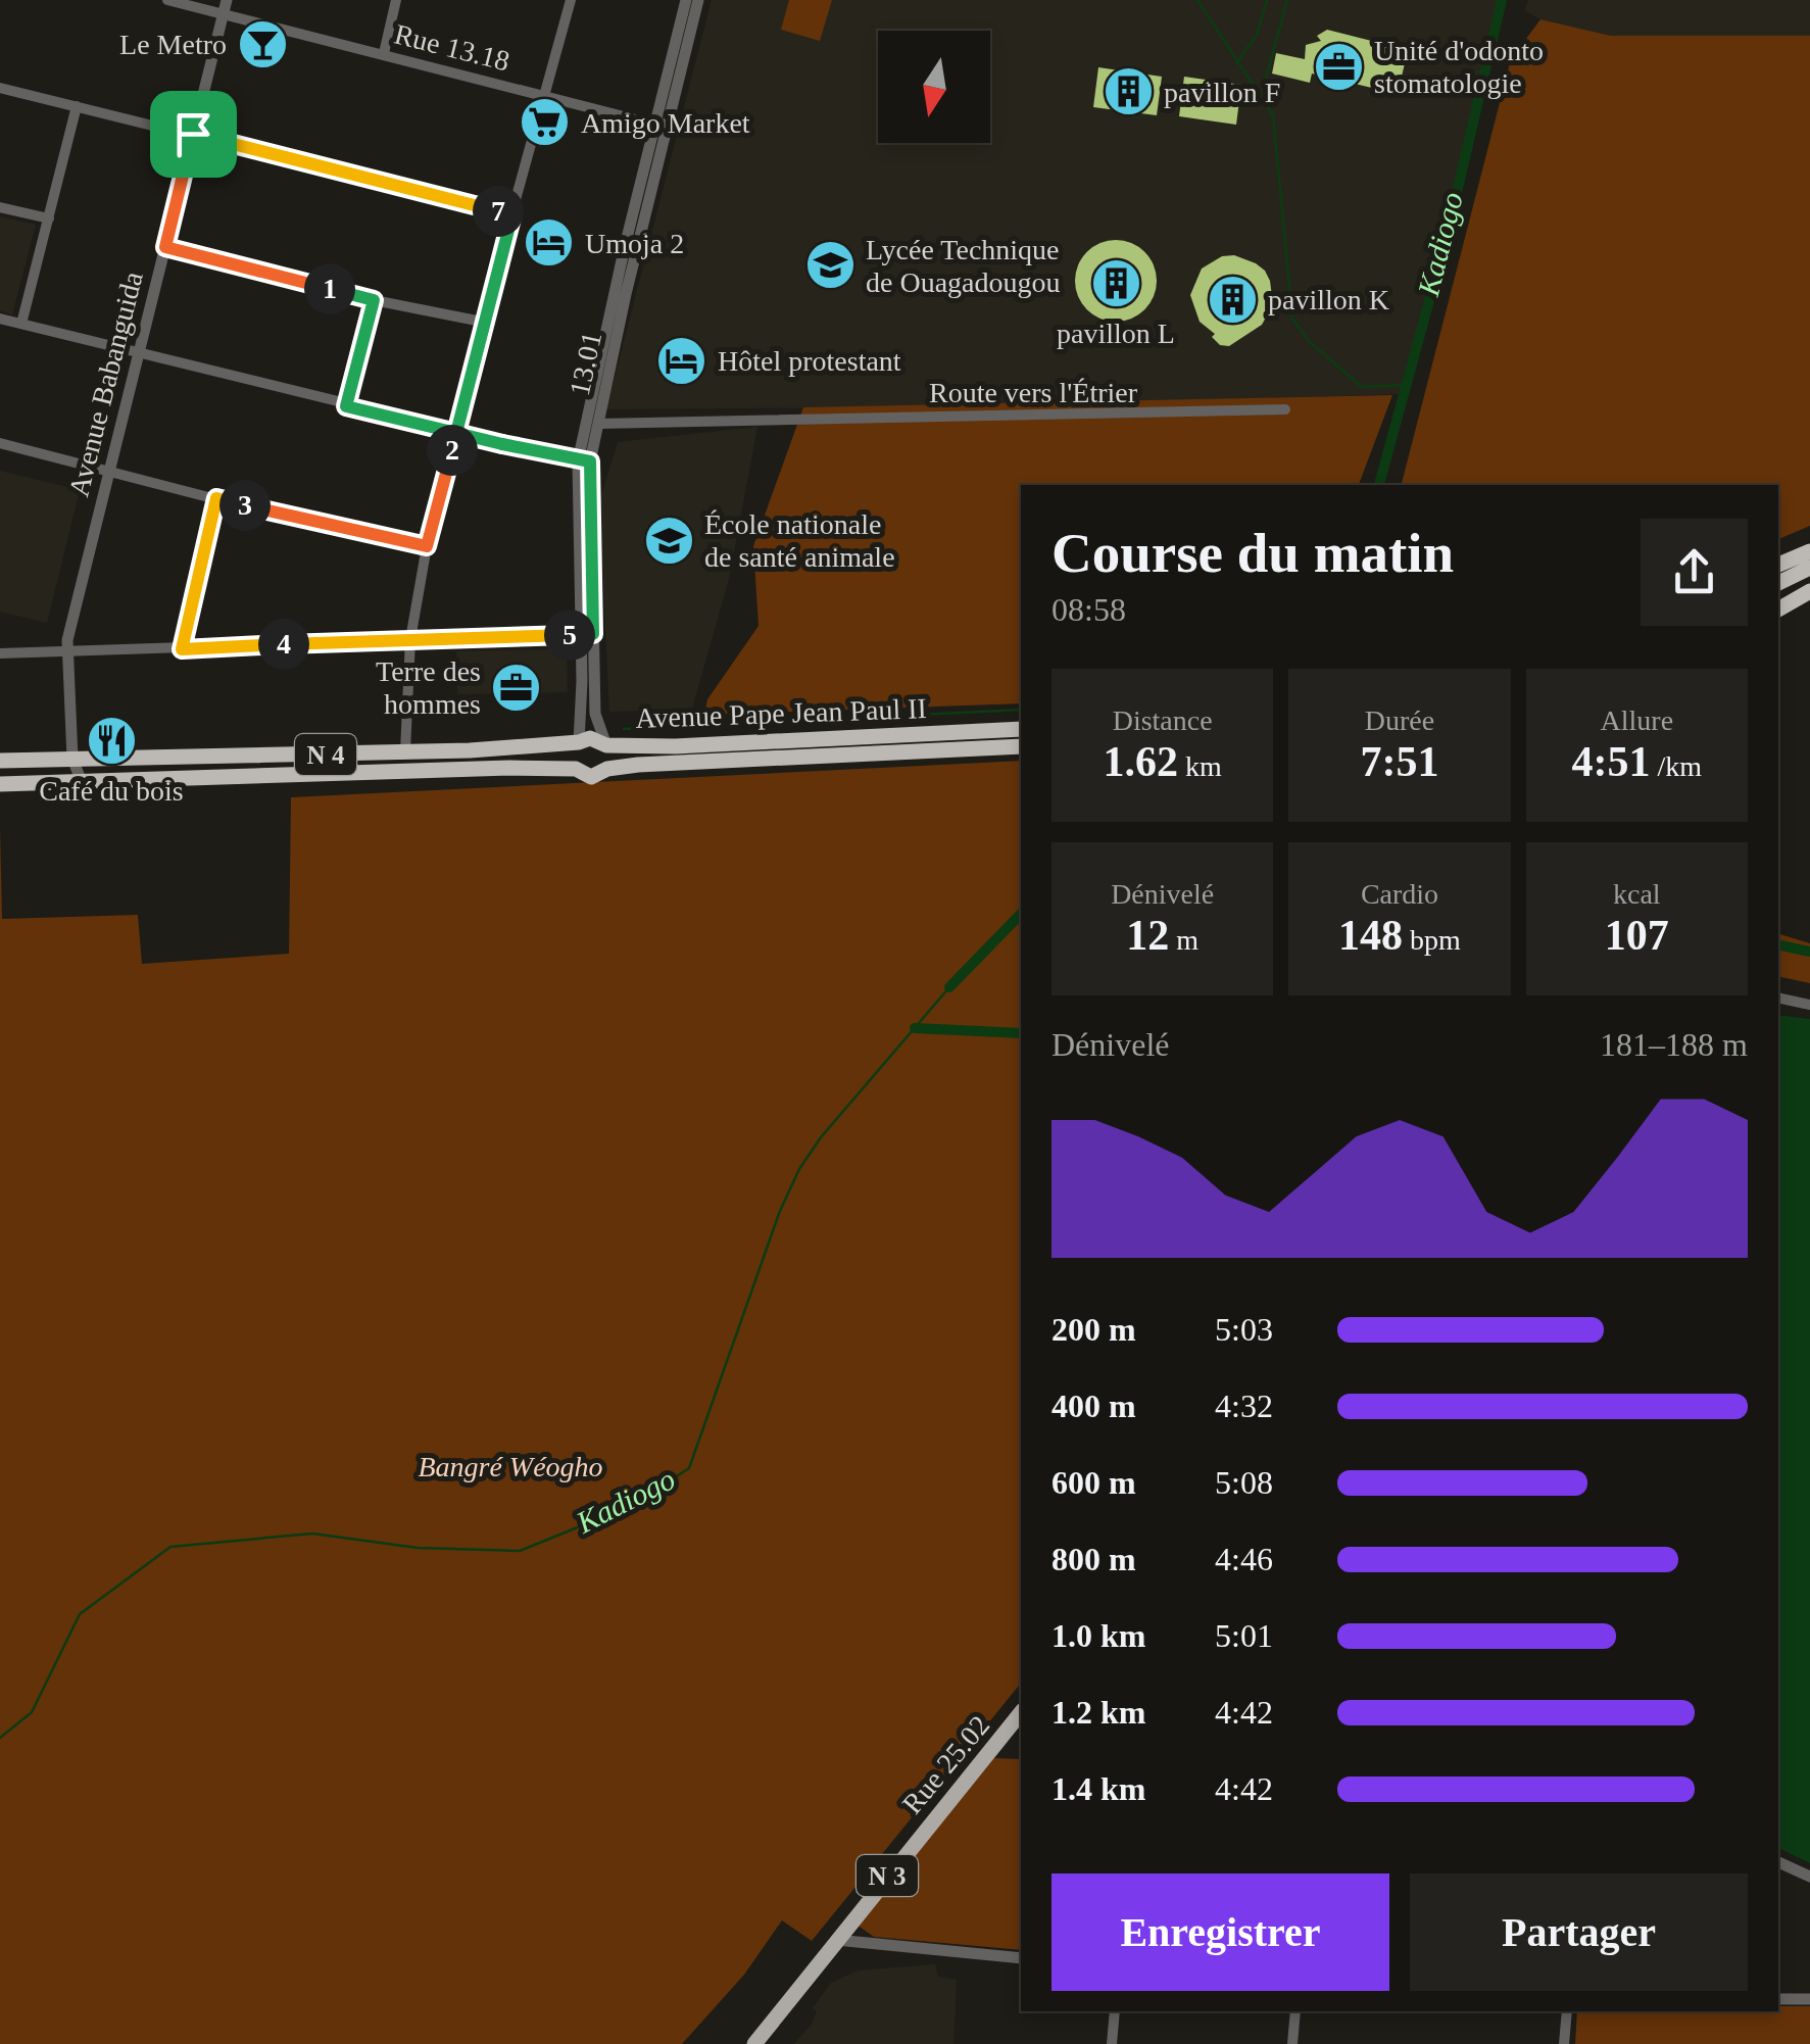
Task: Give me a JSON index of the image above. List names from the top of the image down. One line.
{"streets":{"highway":["Avenue Pape Jean Paul II","N 4"],"main road":["Rue 25.02","N 3"],"street":["Rue 13.18","13.01","Avenue Babanguida","Route vers l'Étrier"]},"crossings":[["Rue 13.18","13.01"],["Rue 13.18","Avenue Babanguida"],["13.01","Route vers l'Étrier"],["13.01","Avenue Pape Jean Paul II"],["Avenue Babanguida","Avenue Pape Jean Paul II"]],"water":["Kadiogo"],"parks":["Bangré Wéogho"],"places":{"bar":["Le Metro"],"office":["Unité d'odonto stomatologie","Terre des hommes"],"building":["pavillon F","pavillon L","pavillon K"],"supermarket":["Amigo Market"],"hotel":["Umoja 2","Hôtel protestant"],"school or university":["Lycée Technique de Ouagadougou","École nationale de santé animale"],"restaurant":["Café du bois"]},"north":"bottom","page":{"pins":["7","1","2","3","5","4"],"heading":["Course du matin","08:58"],"stats":[["Distance","1.62 km"],["Durée","7:51"],["Allure","4:51 /km"],["Dénivelé","12 m"],["Cardio","148 bpm"],["kcal","107"]],"chart":["Dénivelé","181–188 m"],"list":[{"name":"200 m","note":"5:03"},{"name":"400 m","note":"4:32"},{"name":"600 m","note":"5:08"},{"name":"800 m","note":"4:46"},{"name":"1.0 km","note":"5:01"},{"name":"1.2 km","note":"4:42"},{"name":"1.4 km","note":"4:42"}],"buttons":["Enregistrer","Partager"]}}
